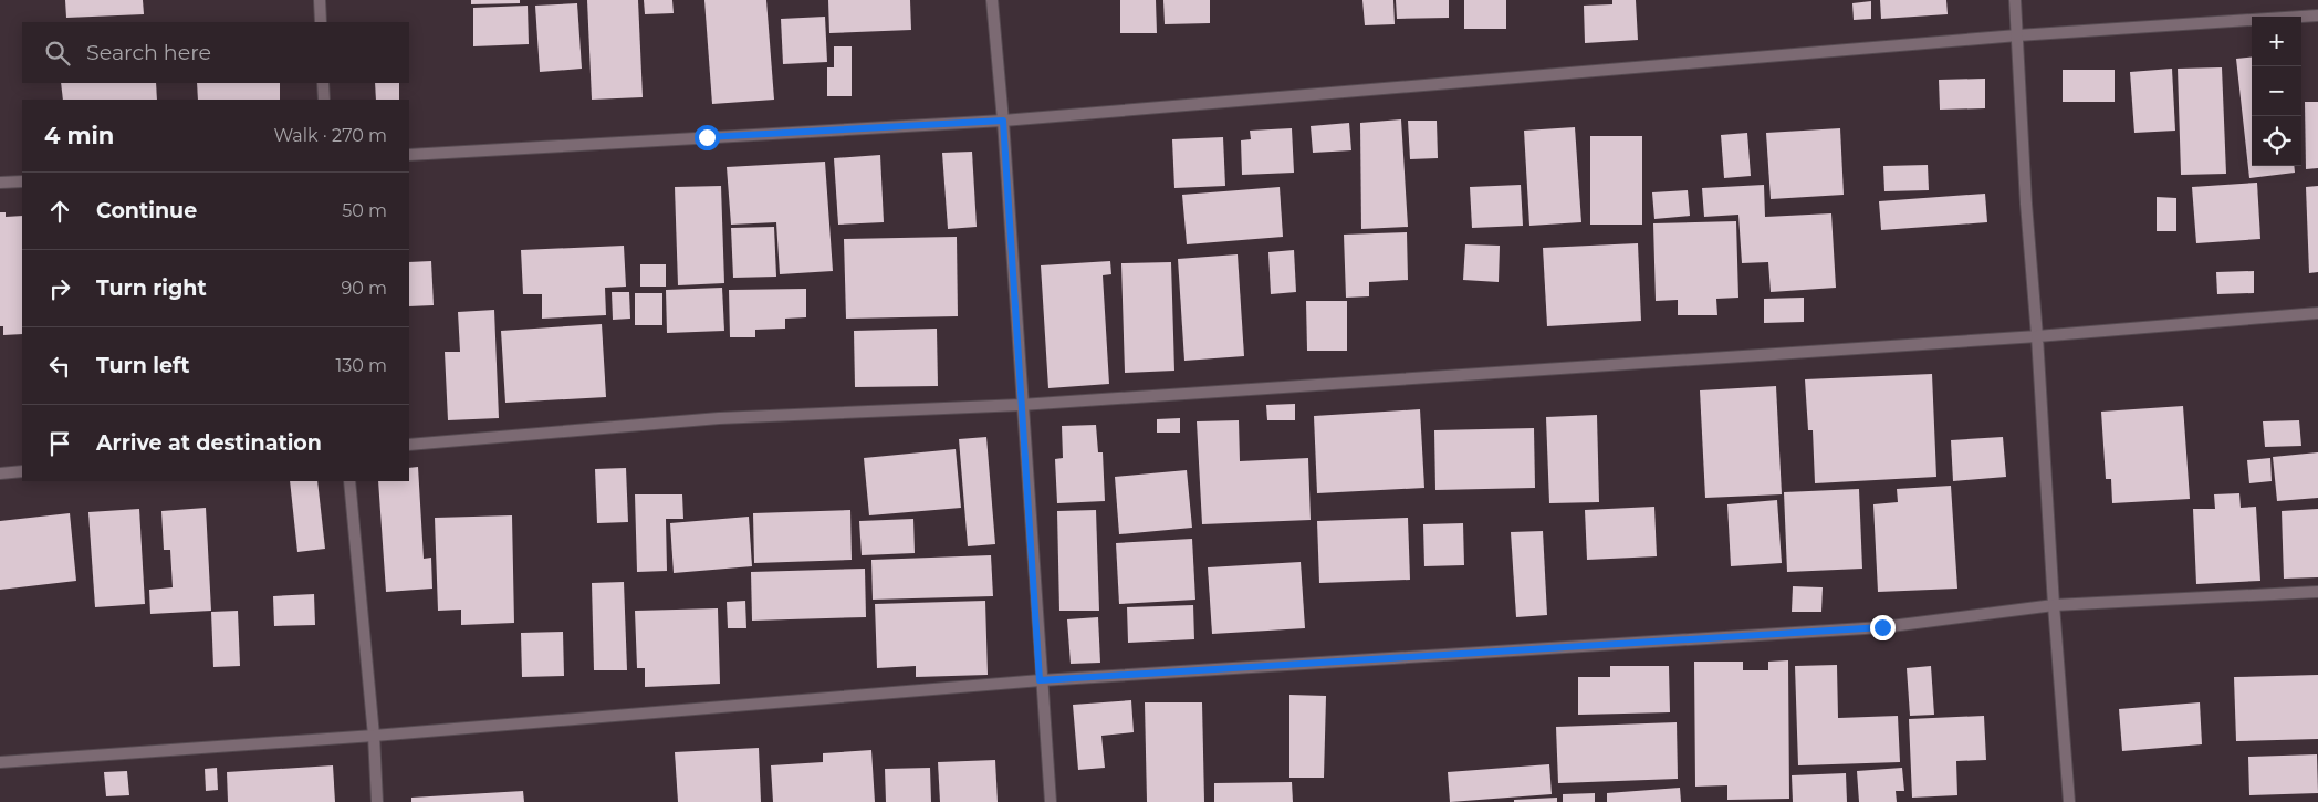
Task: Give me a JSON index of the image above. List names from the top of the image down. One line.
{"page":{"map_buttons":["+","−"],"search":"Search here","heading":["4 min","Walk · 270 m"],"list":[["Continue","50 m"],["Turn right","90 m"],["Turn left","130 m"],"Arrive at destination"]}}
